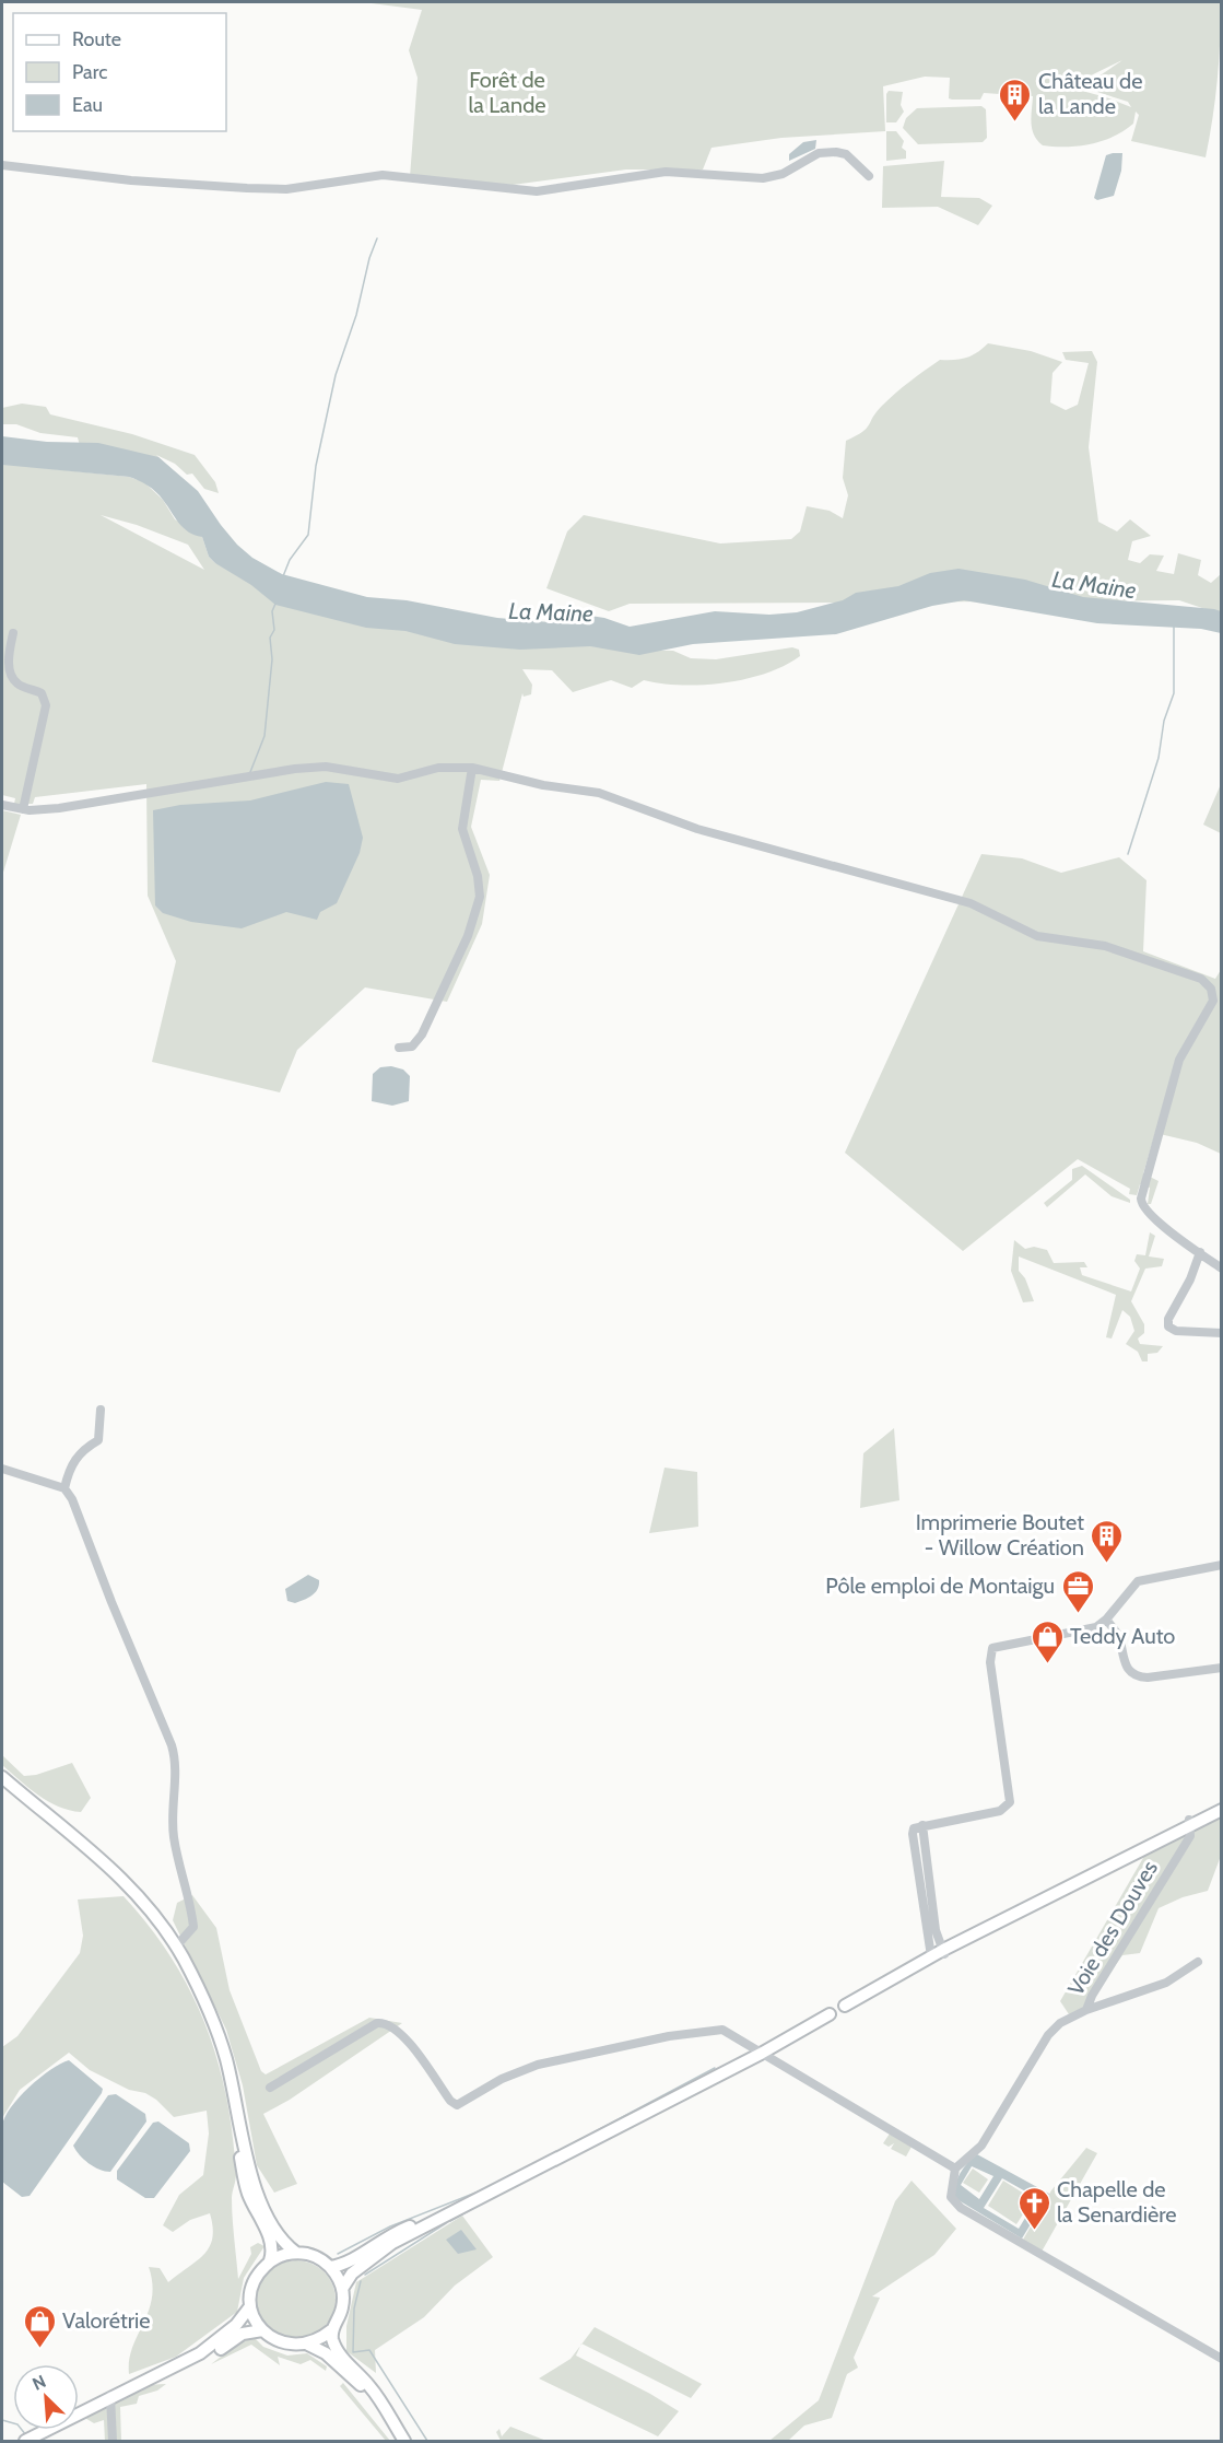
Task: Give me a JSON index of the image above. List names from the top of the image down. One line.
{"streets":{"street":["Voie des Douves"]},"water":["La Maine"],"parks":["Forêt de la Lande"],"places":{"building":["Château de la Lande","Imprimerie Boutet - Willow Création"],"office":["Pôle emploi de Montaigu"],"shop":["Teddy Auto","Valorétrie"],"church":["Chapelle de la Senardière"]},"legend":["Route","Parc","Eau"],"north":"top left"}
